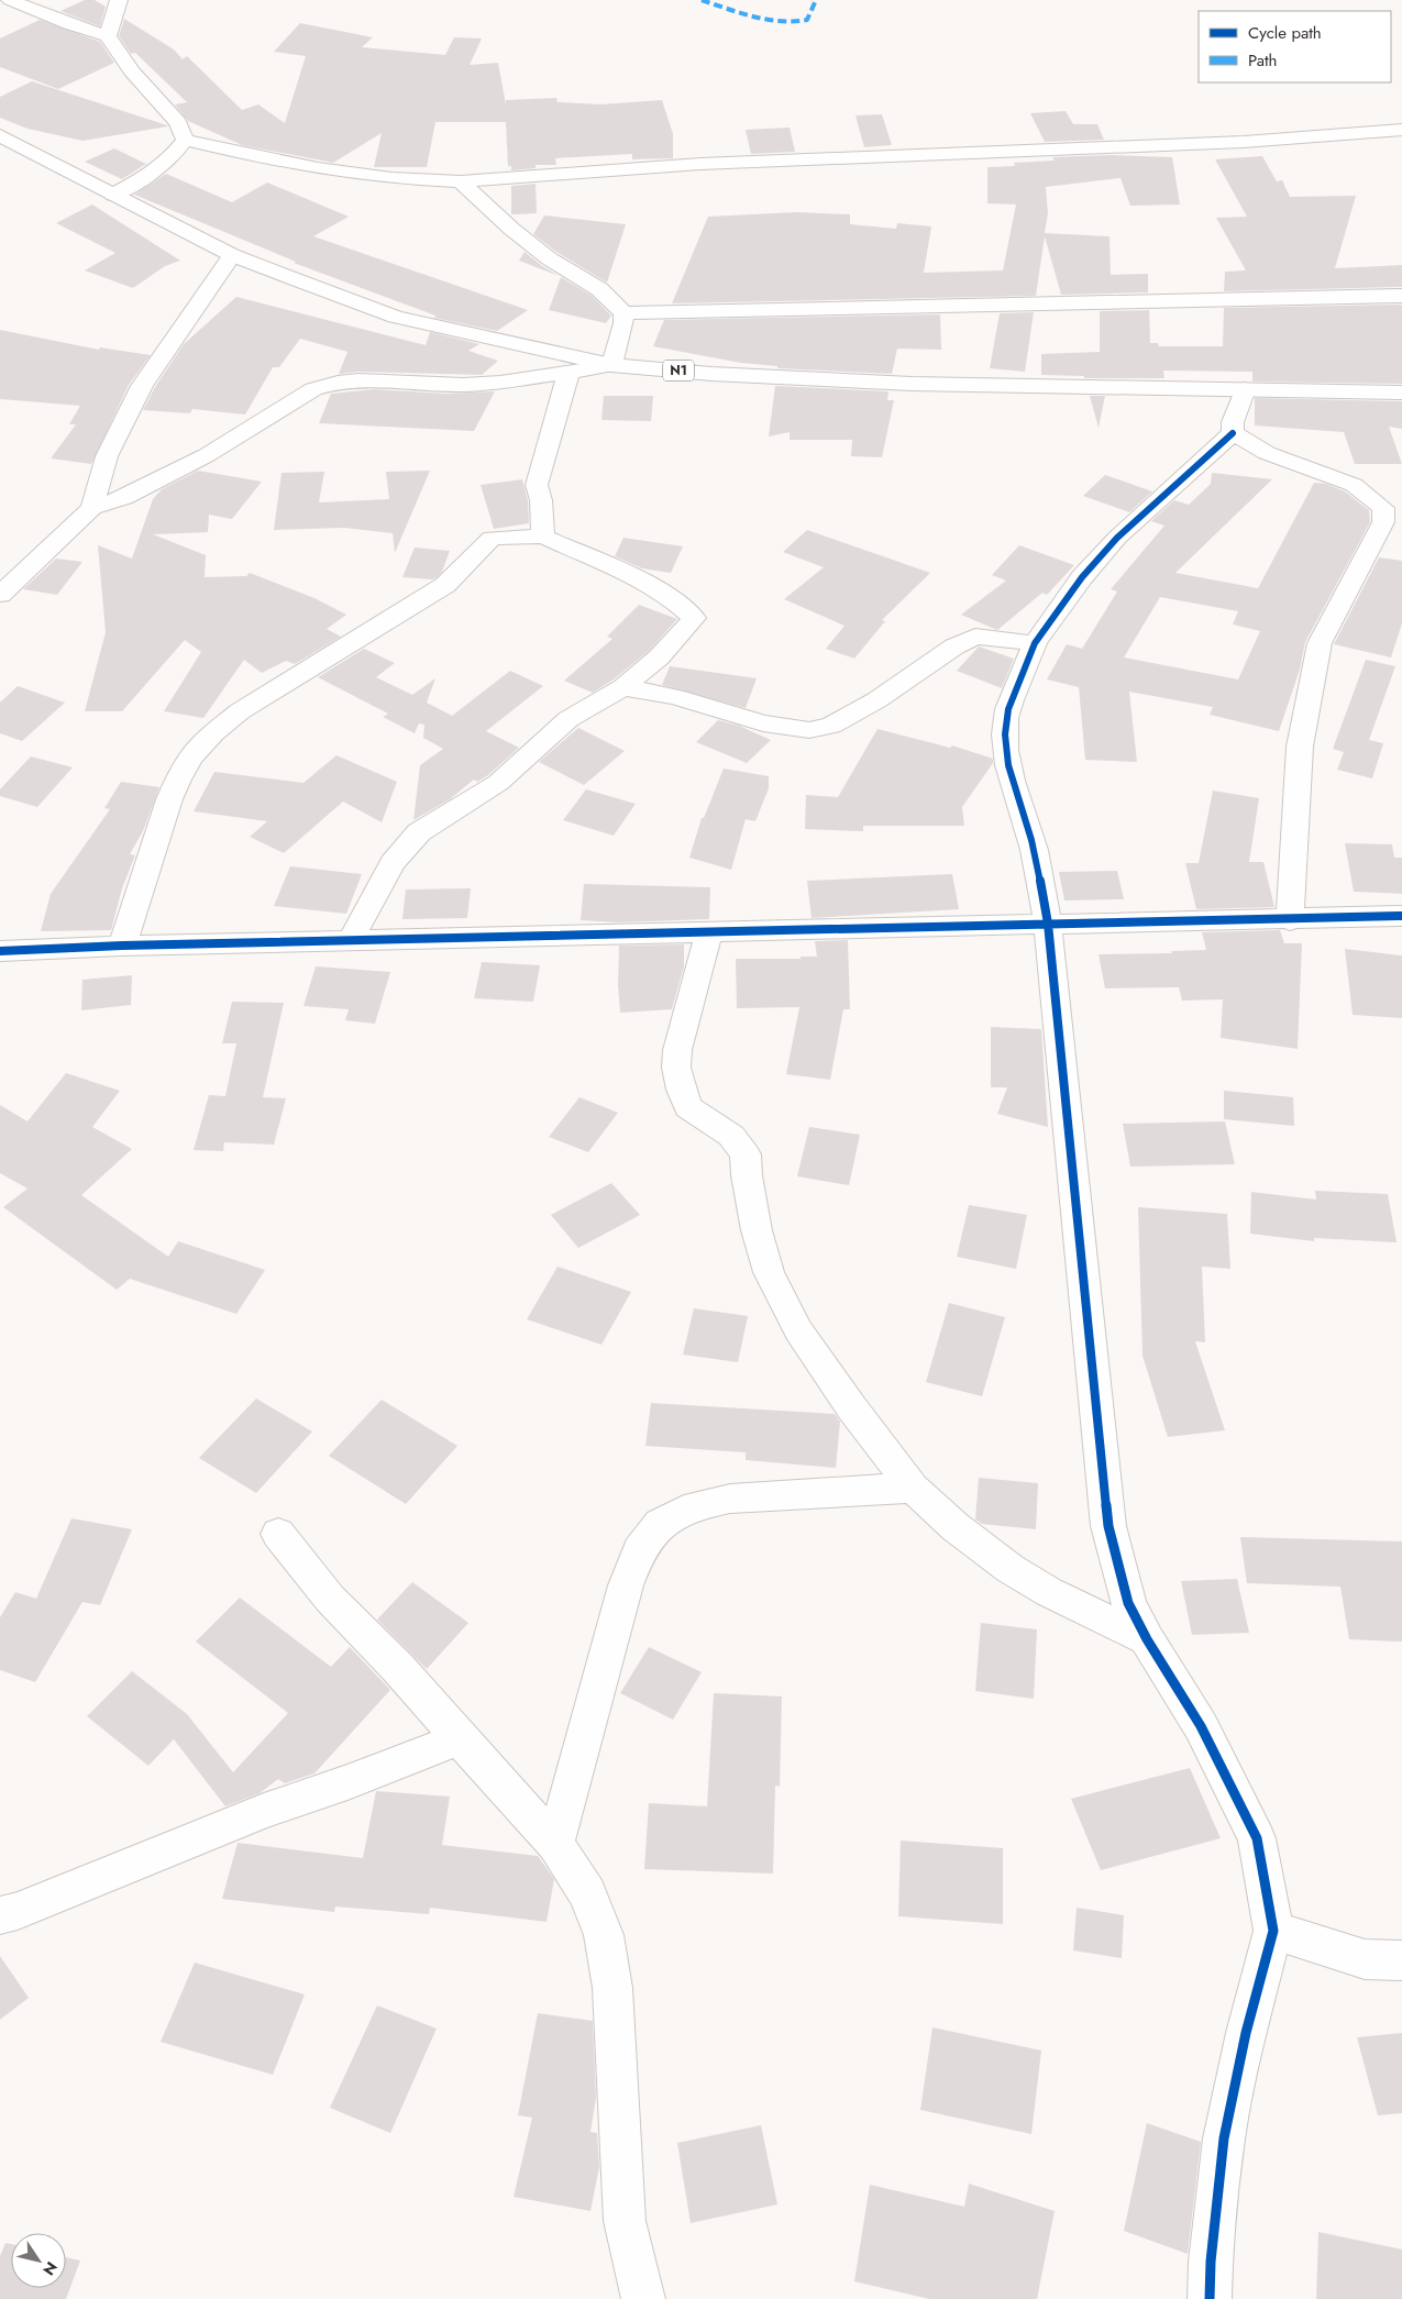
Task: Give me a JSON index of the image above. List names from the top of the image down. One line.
{"streets":{"street":["N1"]},"legend":["Cycle path","Path"],"north":"bottom right"}
